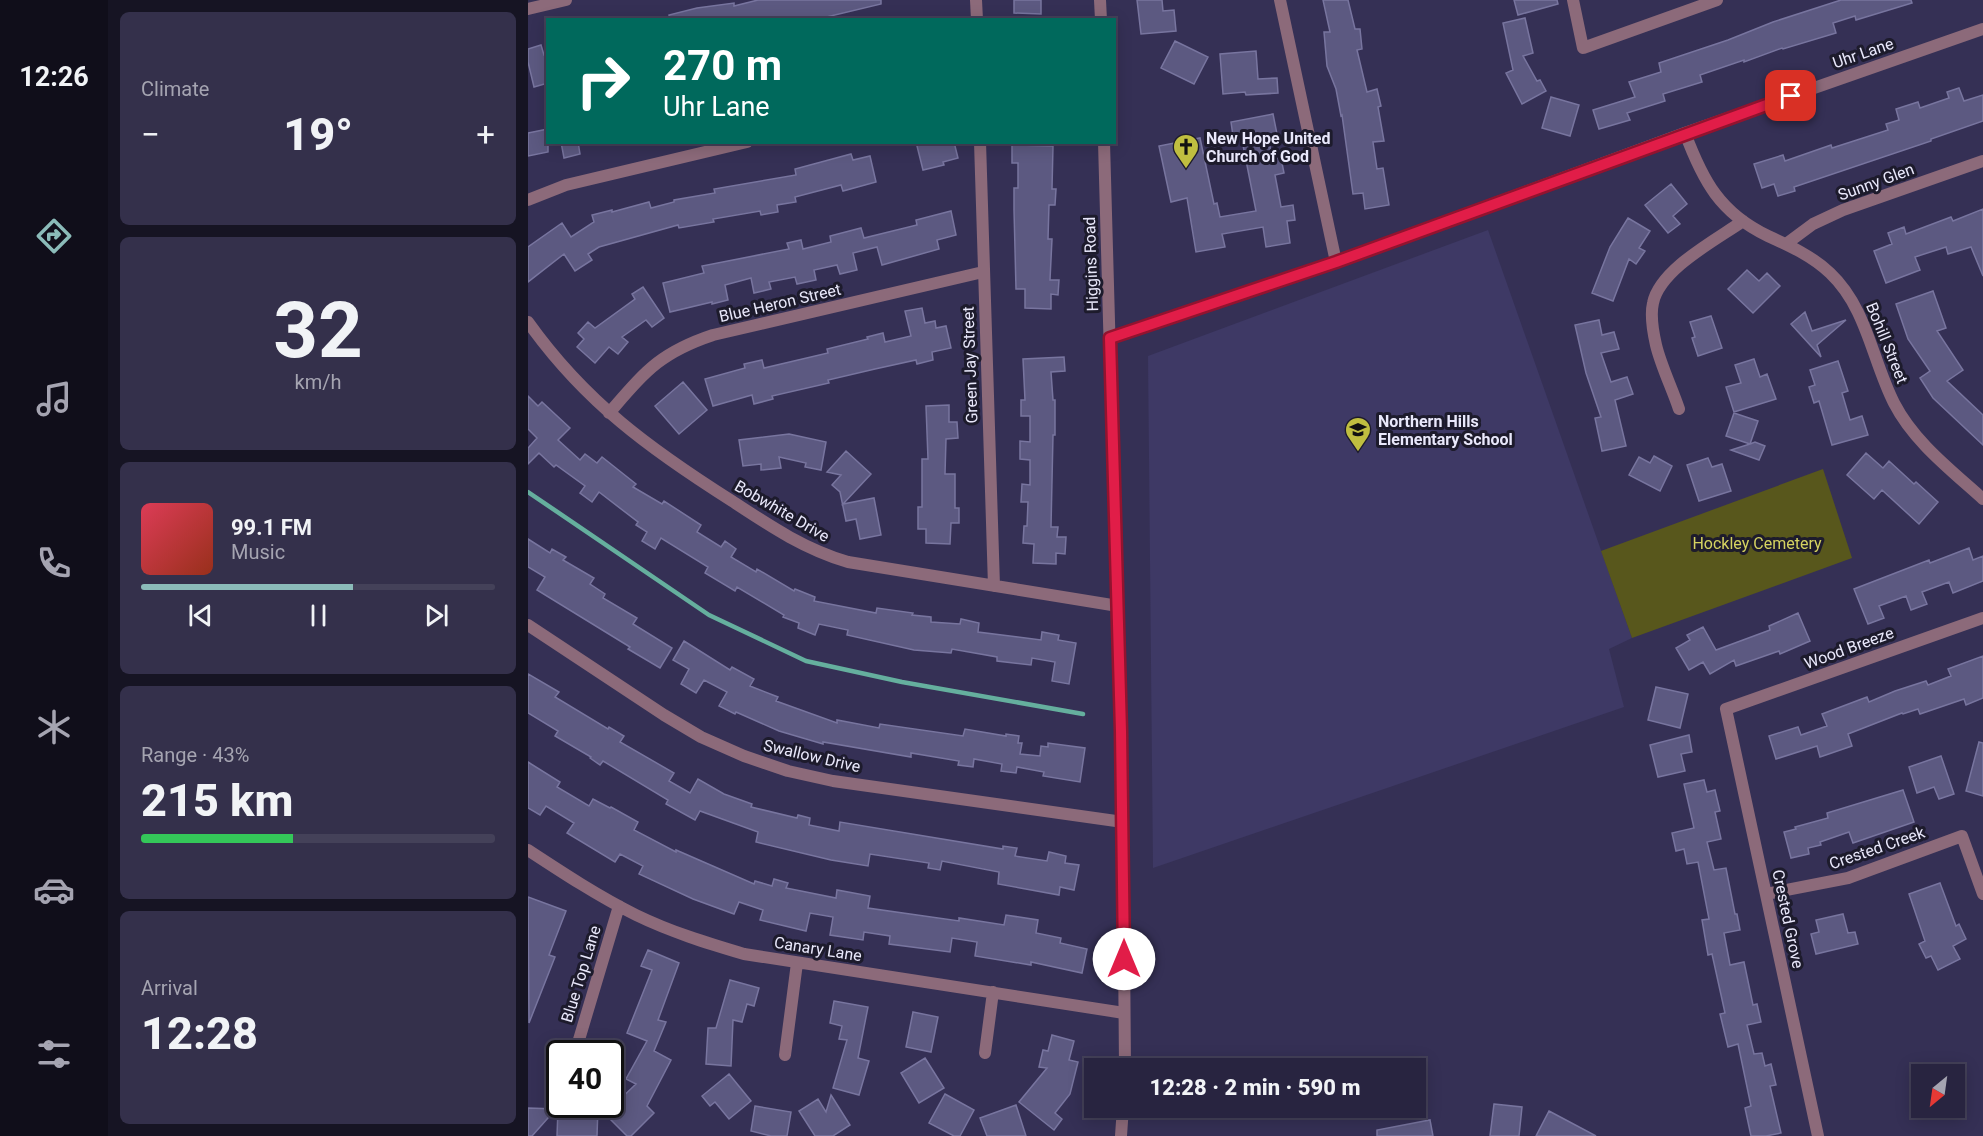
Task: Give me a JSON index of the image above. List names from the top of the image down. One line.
{"streets":{"street":["Uhr Lane","Sunny Glen","Higgins Road","Blue Heron Street","Bohill Street","Green Jay Street","Bobwhite Drive","Wood Breeze","Swallow Drive","Crested Creek","Crested Grove","Canary Lane","Blue Top Lane"]},"crossings":[["Uhr Lane","Higgins Road"],["Uhr Lane","Bohill Street"],["Sunny Glen","Bohill Street"],["Higgins Road","Bobwhite Drive"],["Higgins Road","Swallow Drive"],["Higgins Road","Canary Lane"],["Blue Heron Street","Green Jay Street"],["Blue Heron Street","Bobwhite Drive"],["Green Jay Street","Bobwhite Drive"],["Wood Breeze","Crested Grove"],["Crested Creek","Crested Grove"],["Canary Lane","Blue Top Lane"]],"parks":["Hockley Cemetery"],"places":{"church":["New Hope United Church of God"],"school or university":["Northern Hills Elementary School"]},"north":"bottom left","page":{"tabs":"12:26","tile":["Climate",["32","km/h"],["Range · 43%","215 km"],["Arrival","12:28"]],"turn":["270 m","Uhr Lane"],"heat":["−","19°","+"],"song":["99.1 FM","Music"],"limit":"40","trip":"12:28 · 2 min · 590 m"}}
